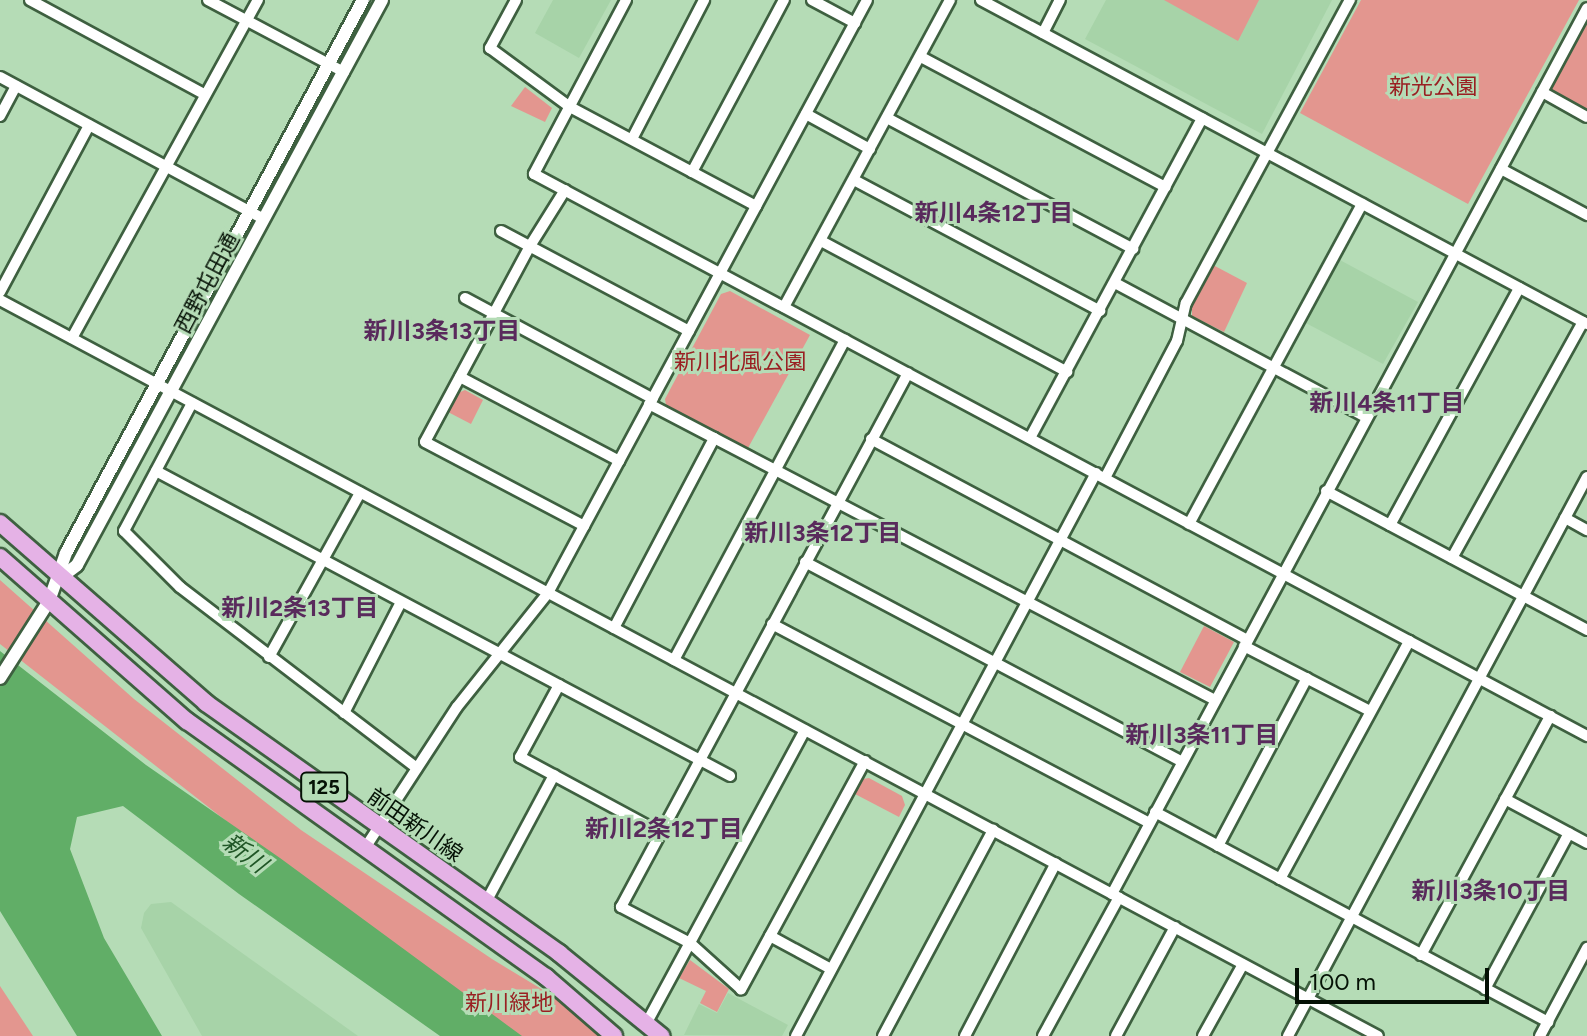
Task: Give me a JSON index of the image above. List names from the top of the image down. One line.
{"streets":{"main road":["125","前田新川線"],"street":["西野屯田通"]},"crossings":[["西野屯田通","125"],["西野屯田通","前田新川線"]],"districts":["新川4条12丁目","新川3条13丁目","新川4条11丁目","新川3条12丁目","新川2条13丁目","新川3条11丁目","新川2条12丁目","新川3条10丁目"],"water":["新川"],"parks":["新光公園","新川北風公園","新川緑地"],"scale_bar":"100 m"}
